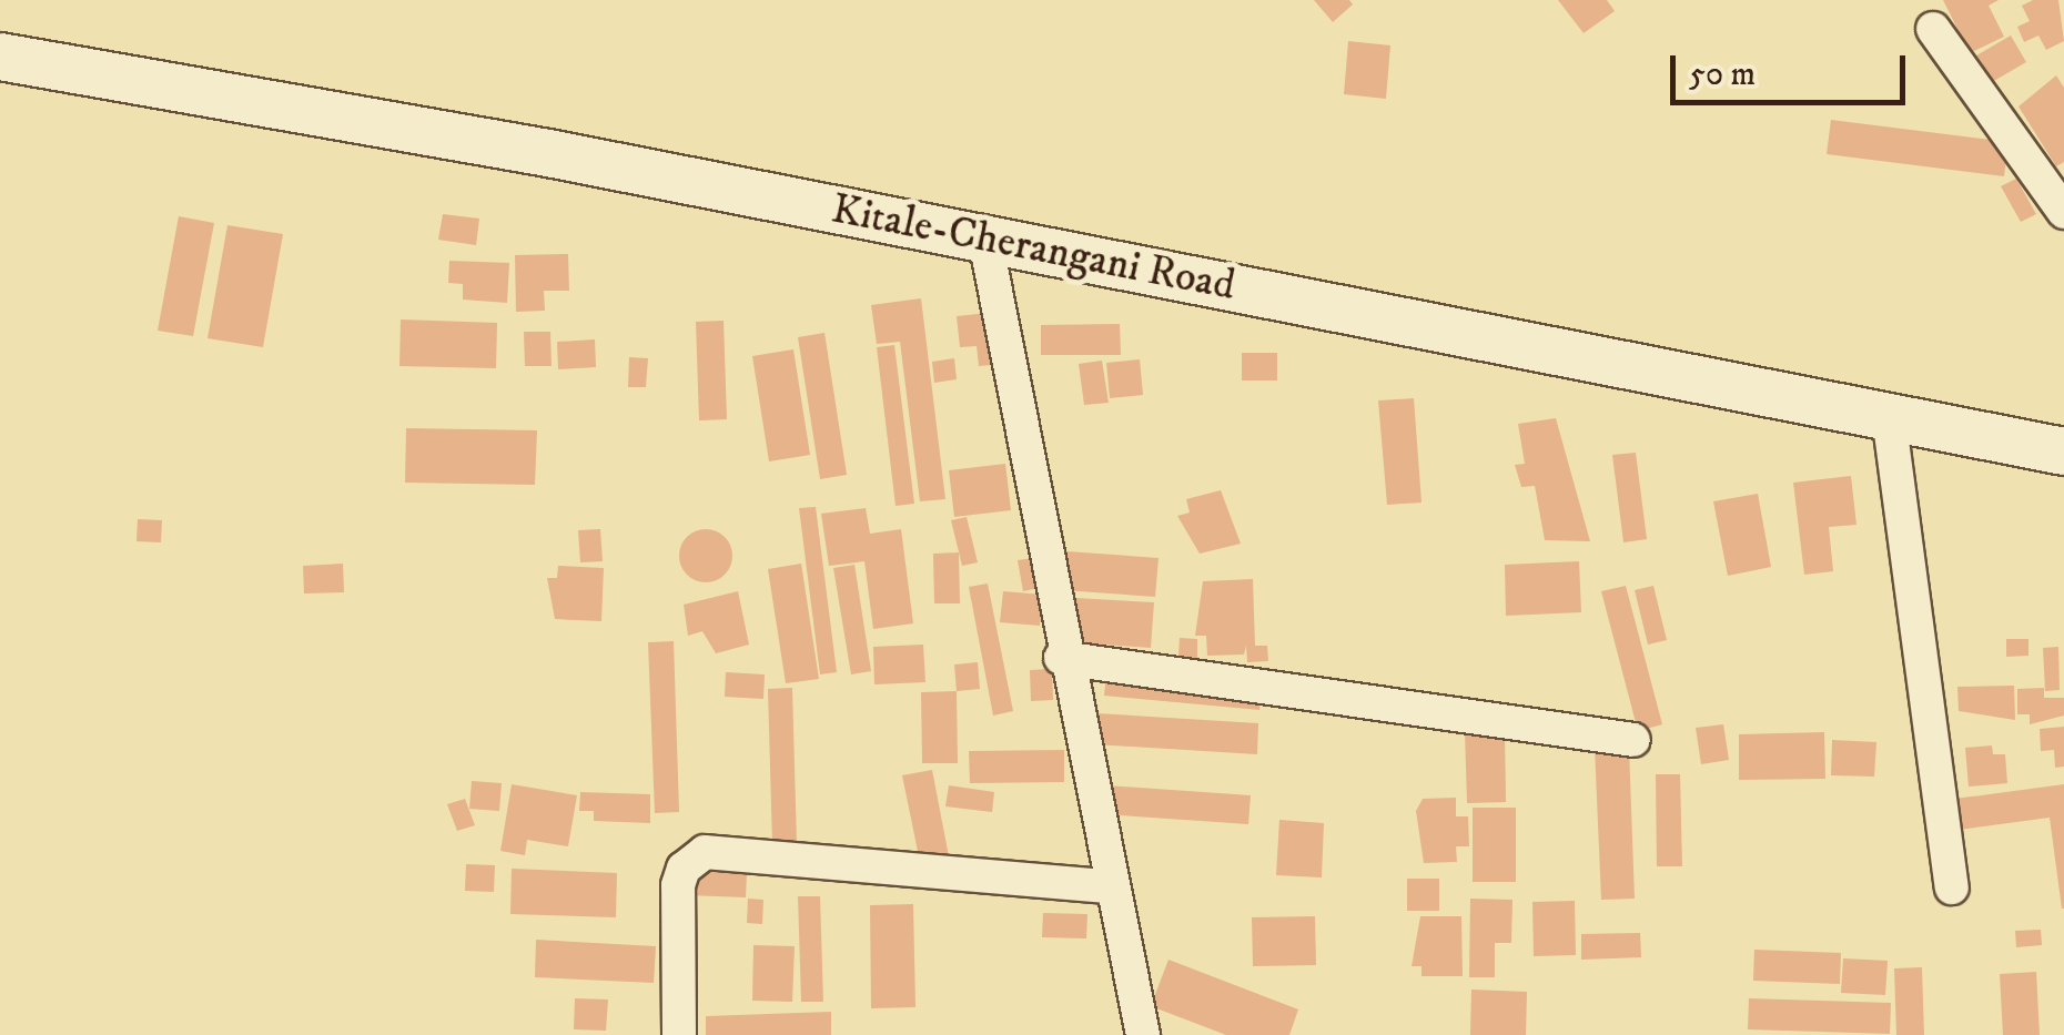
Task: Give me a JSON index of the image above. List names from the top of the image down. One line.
{"streets":{"main road":["Kitale-Cherangani Road"]},"scale_bar":"50 m"}
